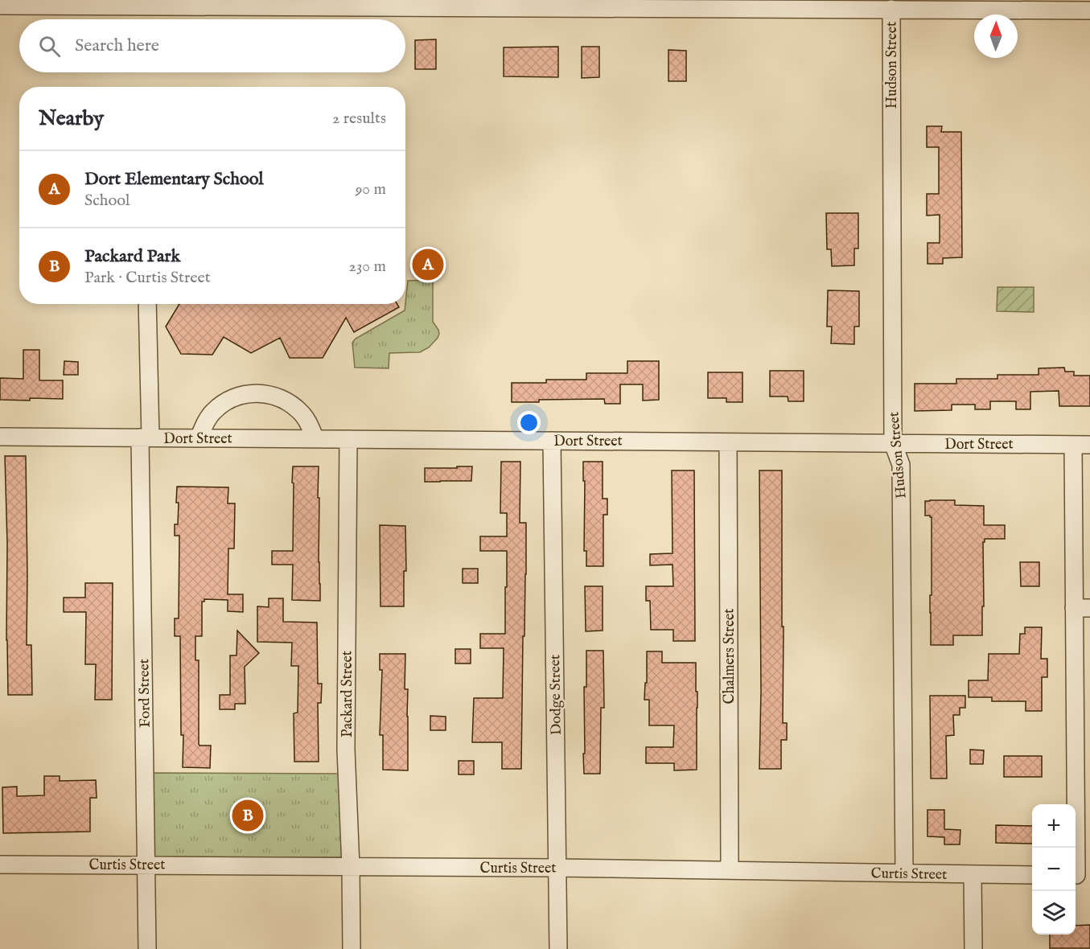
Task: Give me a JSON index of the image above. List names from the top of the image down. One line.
{"streets":{"street":["Hudson Street","Dort Street","Chalmers Street","Ford Street","Packard Street","Dodge Street","Curtis Street"]},"crossings":[["Hudson Street","Dort Street"],["Hudson Street","Curtis Street"],["Dort Street","Chalmers Street"],["Dort Street","Ford Street"],["Dort Street","Packard Street"],["Dort Street","Dodge Street"],["Chalmers Street","Curtis Street"],["Ford Street","Curtis Street"],["Packard Street","Curtis Street"],["Dodge Street","Curtis Street"]],"north":"top","page":{"search":"Search here","heading":["Nearby","2 results"],"list":[{"mark":"A","name":"Dort Elementary School","note":"School","value":"90 m"},{"mark":"B","name":"Packard Park","note":"Park · Curtis Street","value":"230 m"}],"pins":["A","B"],"map_buttons":["+","−"]}}
